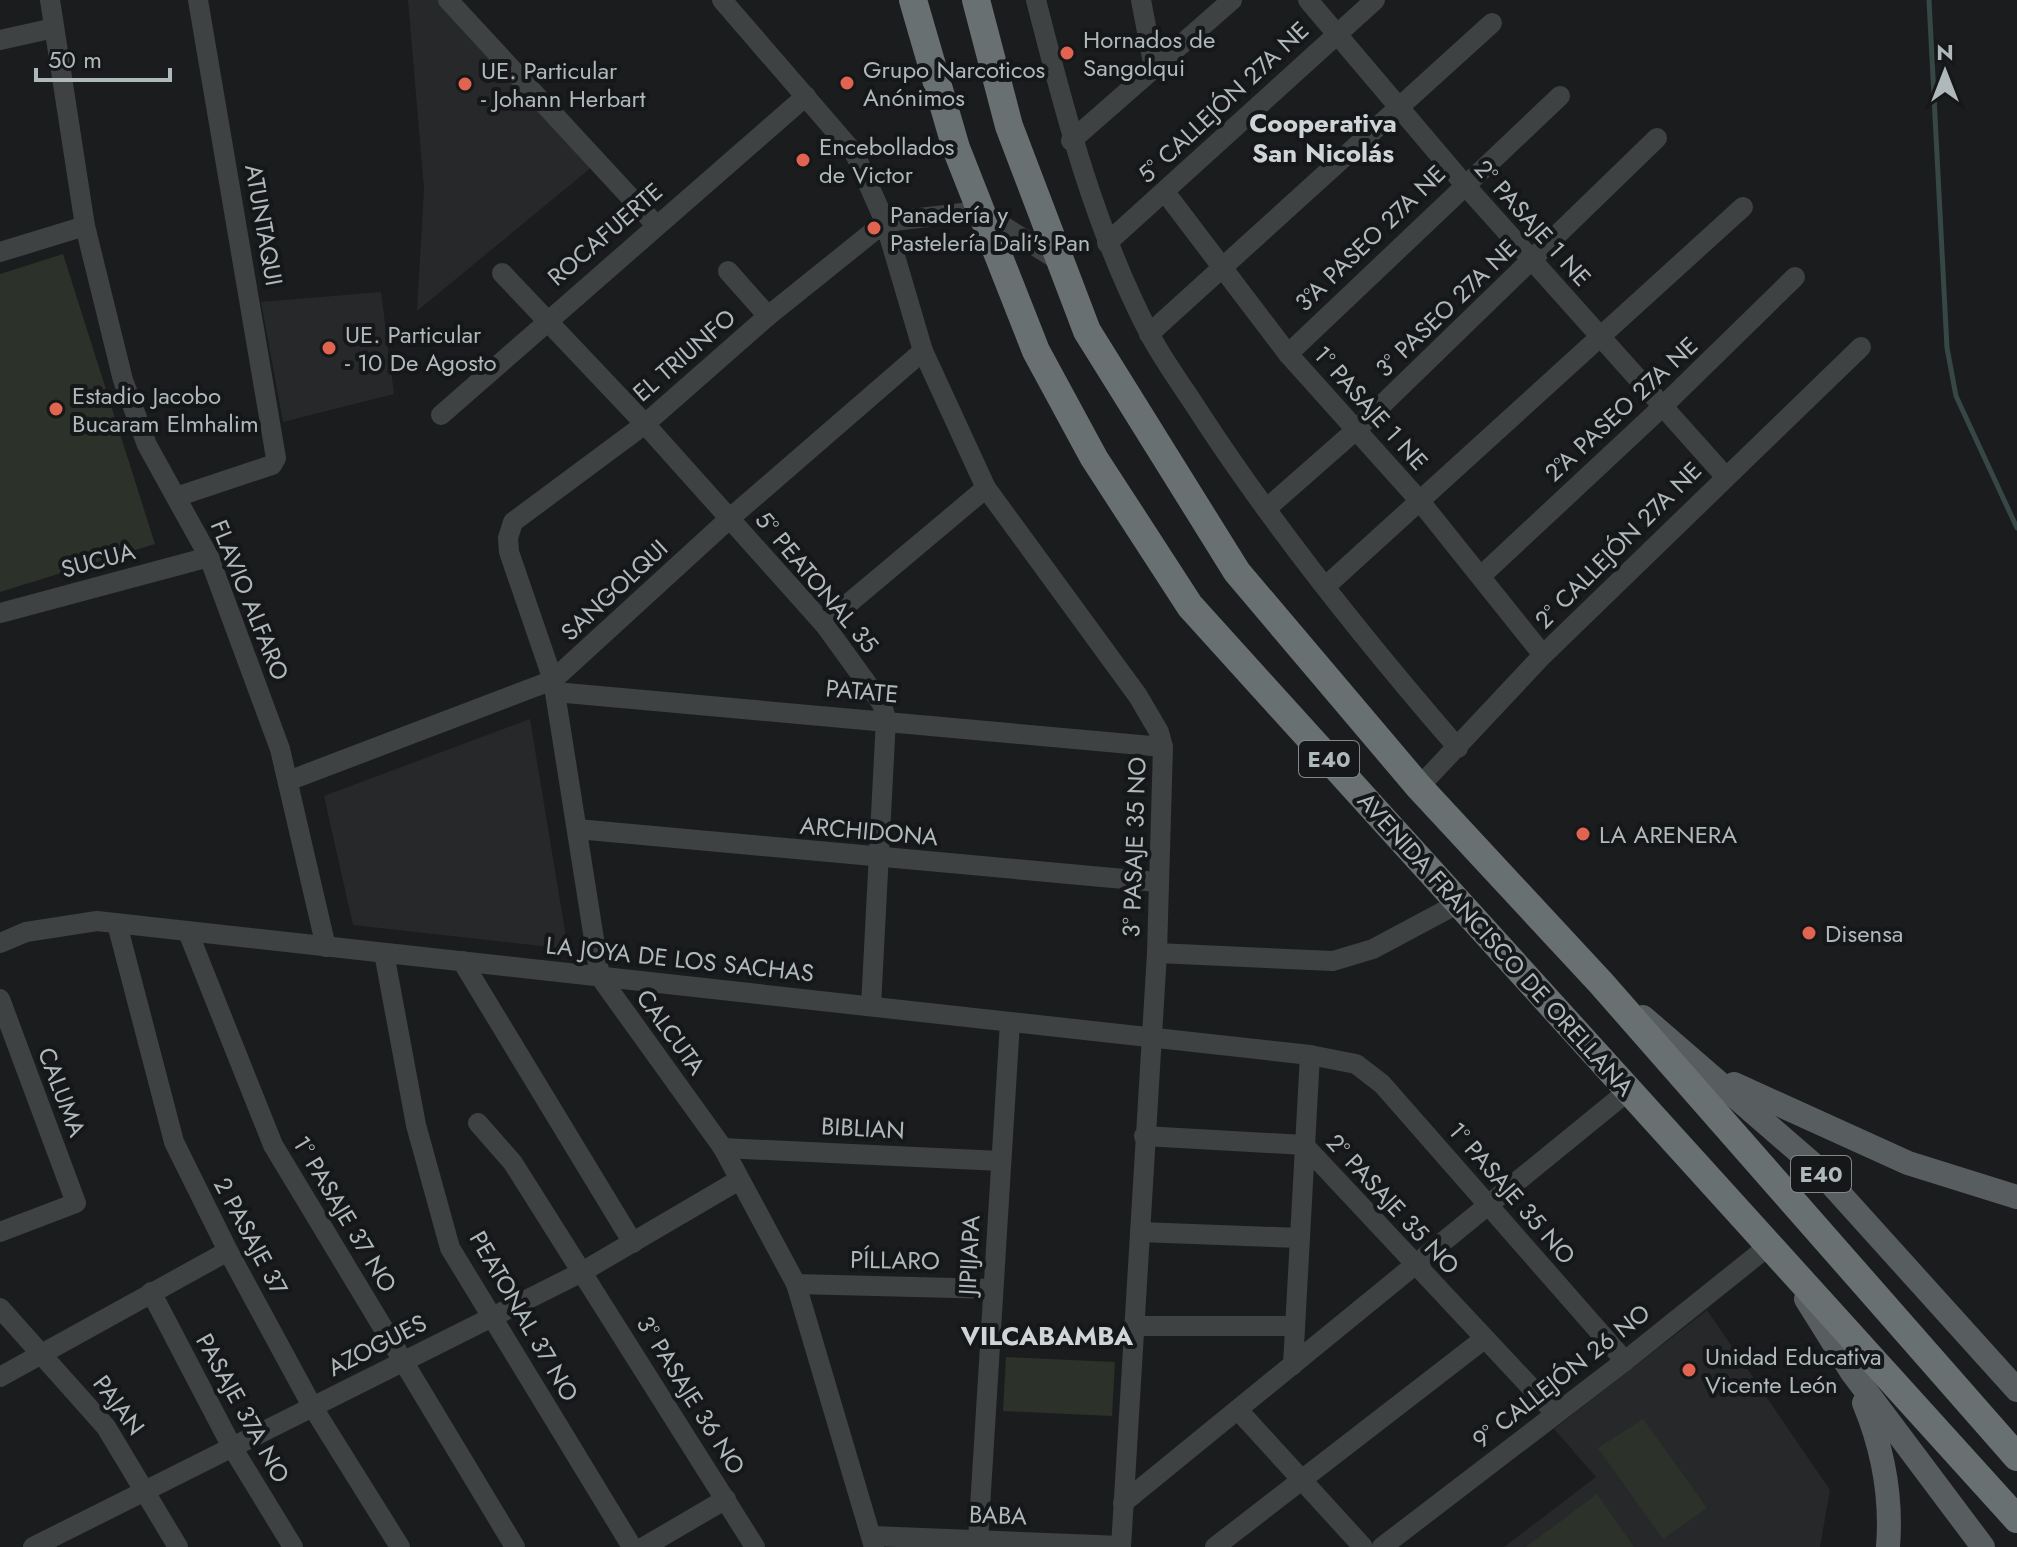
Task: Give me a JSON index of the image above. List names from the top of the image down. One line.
{"streets":{"highway":["E40","AVENIDA FRANCISCO DE ORELLANA"],"street":["5° CALLEJÓN 27A NE","2° PASAJE 1 NE","ATUNTAQUI","ROCAFUERTE","3°A PASEO 27A NE","3° PASEO 27A NE","EL TRIUNFO","1° PASAJE 1 NE","2°A PASEO 27A NE","2° CALLEJÓN 27A NE","SUCUA","5° PEATONAL 35","SANGOLQUI","FLAVIO ALFARO","PATATE","ARCHIDONA","3° PASAJE 35 NO","LA JOYA DE LOS SACHAS","CALCUTA","CALUMA","BIBLIAN","1° PASAJE 35 NO","2° PASAJE 35 NO","1° PASAJE 37 NO","2 PASAJE 37","JIPIJAPA","PÍLLARO","PEATONAL 37 NO","AZOGUES","9° CALLEJÓN 26 NO","3° PASAJE 36 NO","PAJAN","PASAJE 37A NO","BABA"]},"crossings":[["5° CALLEJÓN 27A NE","2° PASAJE 1 NE"],["5° CALLEJÓN 27A NE","1° PASAJE 1 NE"],["2° PASAJE 1 NE","3°A PASEO 27A NE"],["2° PASAJE 1 NE","3° PASEO 27A NE"],["2° PASAJE 1 NE","2°A PASEO 27A NE"],["2° PASAJE 1 NE","2° CALLEJÓN 27A NE"],["ATUNTAQUI","FLAVIO ALFARO"],["ROCAFUERTE","5° PEATONAL 35"],["ROCAFUERTE","3° PASAJE 35 NO"],["3°A PASEO 27A NE","1° PASAJE 1 NE"],["3° PASEO 27A NE","1° PASAJE 1 NE"],["EL TRIUNFO","5° PEATONAL 35"],["EL TRIUNFO","3° PASAJE 35 NO"],["EL TRIUNFO","CALCUTA"],["1° PASAJE 1 NE","2°A PASEO 27A NE"],["1° PASAJE 1 NE","2° CALLEJÓN 27A NE"],["2° CALLEJÓN 27A NE","AVENIDA FRANCISCO DE ORELLANA"],["SUCUA","FLAVIO ALFARO"],["5° PEATONAL 35","SANGOLQUI"],["5° PEATONAL 35","PATATE"],["SANGOLQUI","FLAVIO ALFARO"],["SANGOLQUI","PATATE"],["SANGOLQUI","3° PASAJE 35 NO"],["SANGOLQUI","CALCUTA"],["FLAVIO ALFARO","LA JOYA DE LOS SACHAS"],["PATATE","3° PASAJE 35 NO"],["PATATE","CALCUTA"],["ARCHIDONA","3° PASAJE 35 NO"],["ARCHIDONA","CALCUTA"],["3° PASAJE 35 NO","LA JOYA DE LOS SACHAS"],["3° PASAJE 35 NO","2° PASAJE 35 NO"],["3° PASAJE 35 NO","BABA"],["AVENIDA FRANCISCO DE ORELLANA","9° CALLEJÓN 26 NO"],["LA JOYA DE LOS SACHAS","CALCUTA"],["LA JOYA DE LOS SACHAS","1° PASAJE 35 NO"],["LA JOYA DE LOS SACHAS","1° PASAJE 37 NO"],["LA JOYA DE LOS SACHAS","2 PASAJE 37"],["LA JOYA DE LOS SACHAS","JIPIJAPA"],["LA JOYA DE LOS SACHAS","PEATONAL 37 NO"],["CALCUTA","BIBLIAN"],["CALCUTA","PÍLLARO"],["CALCUTA","AZOGUES"],["CALCUTA","BABA"],["BIBLIAN","JIPIJAPA"],["1° PASAJE 35 NO","9° CALLEJÓN 26 NO"],["2° PASAJE 35 NO","9° CALLEJÓN 26 NO"],["1° PASAJE 37 NO","AZOGUES"],["2 PASAJE 37","AZOGUES"],["JIPIJAPA","PÍLLARO"],["JIPIJAPA","BABA"],["PEATONAL 37 NO","AZOGUES"],["AZOGUES","3° PASAJE 36 NO"],["AZOGUES","PAJAN"],["AZOGUES","PASAJE 37A NO"]],"districts":["Cooperativa San Nicolás","VILCABAMBA"],"places":["Hornados de Sangolqui","Grupo Narcoticos Anónimos","UE. Particular - Johann Herbart","Encebollados de Victor","Panadería y Pastelería Dali's Pan","UE. Particular - 10 De Agosto","Estadio Jacobo Bucaram Elmhalim","LA ARENERA","Disensa","Unidad Educativa Vicente León"],"scale_bar":"50 m","north":"top"}
